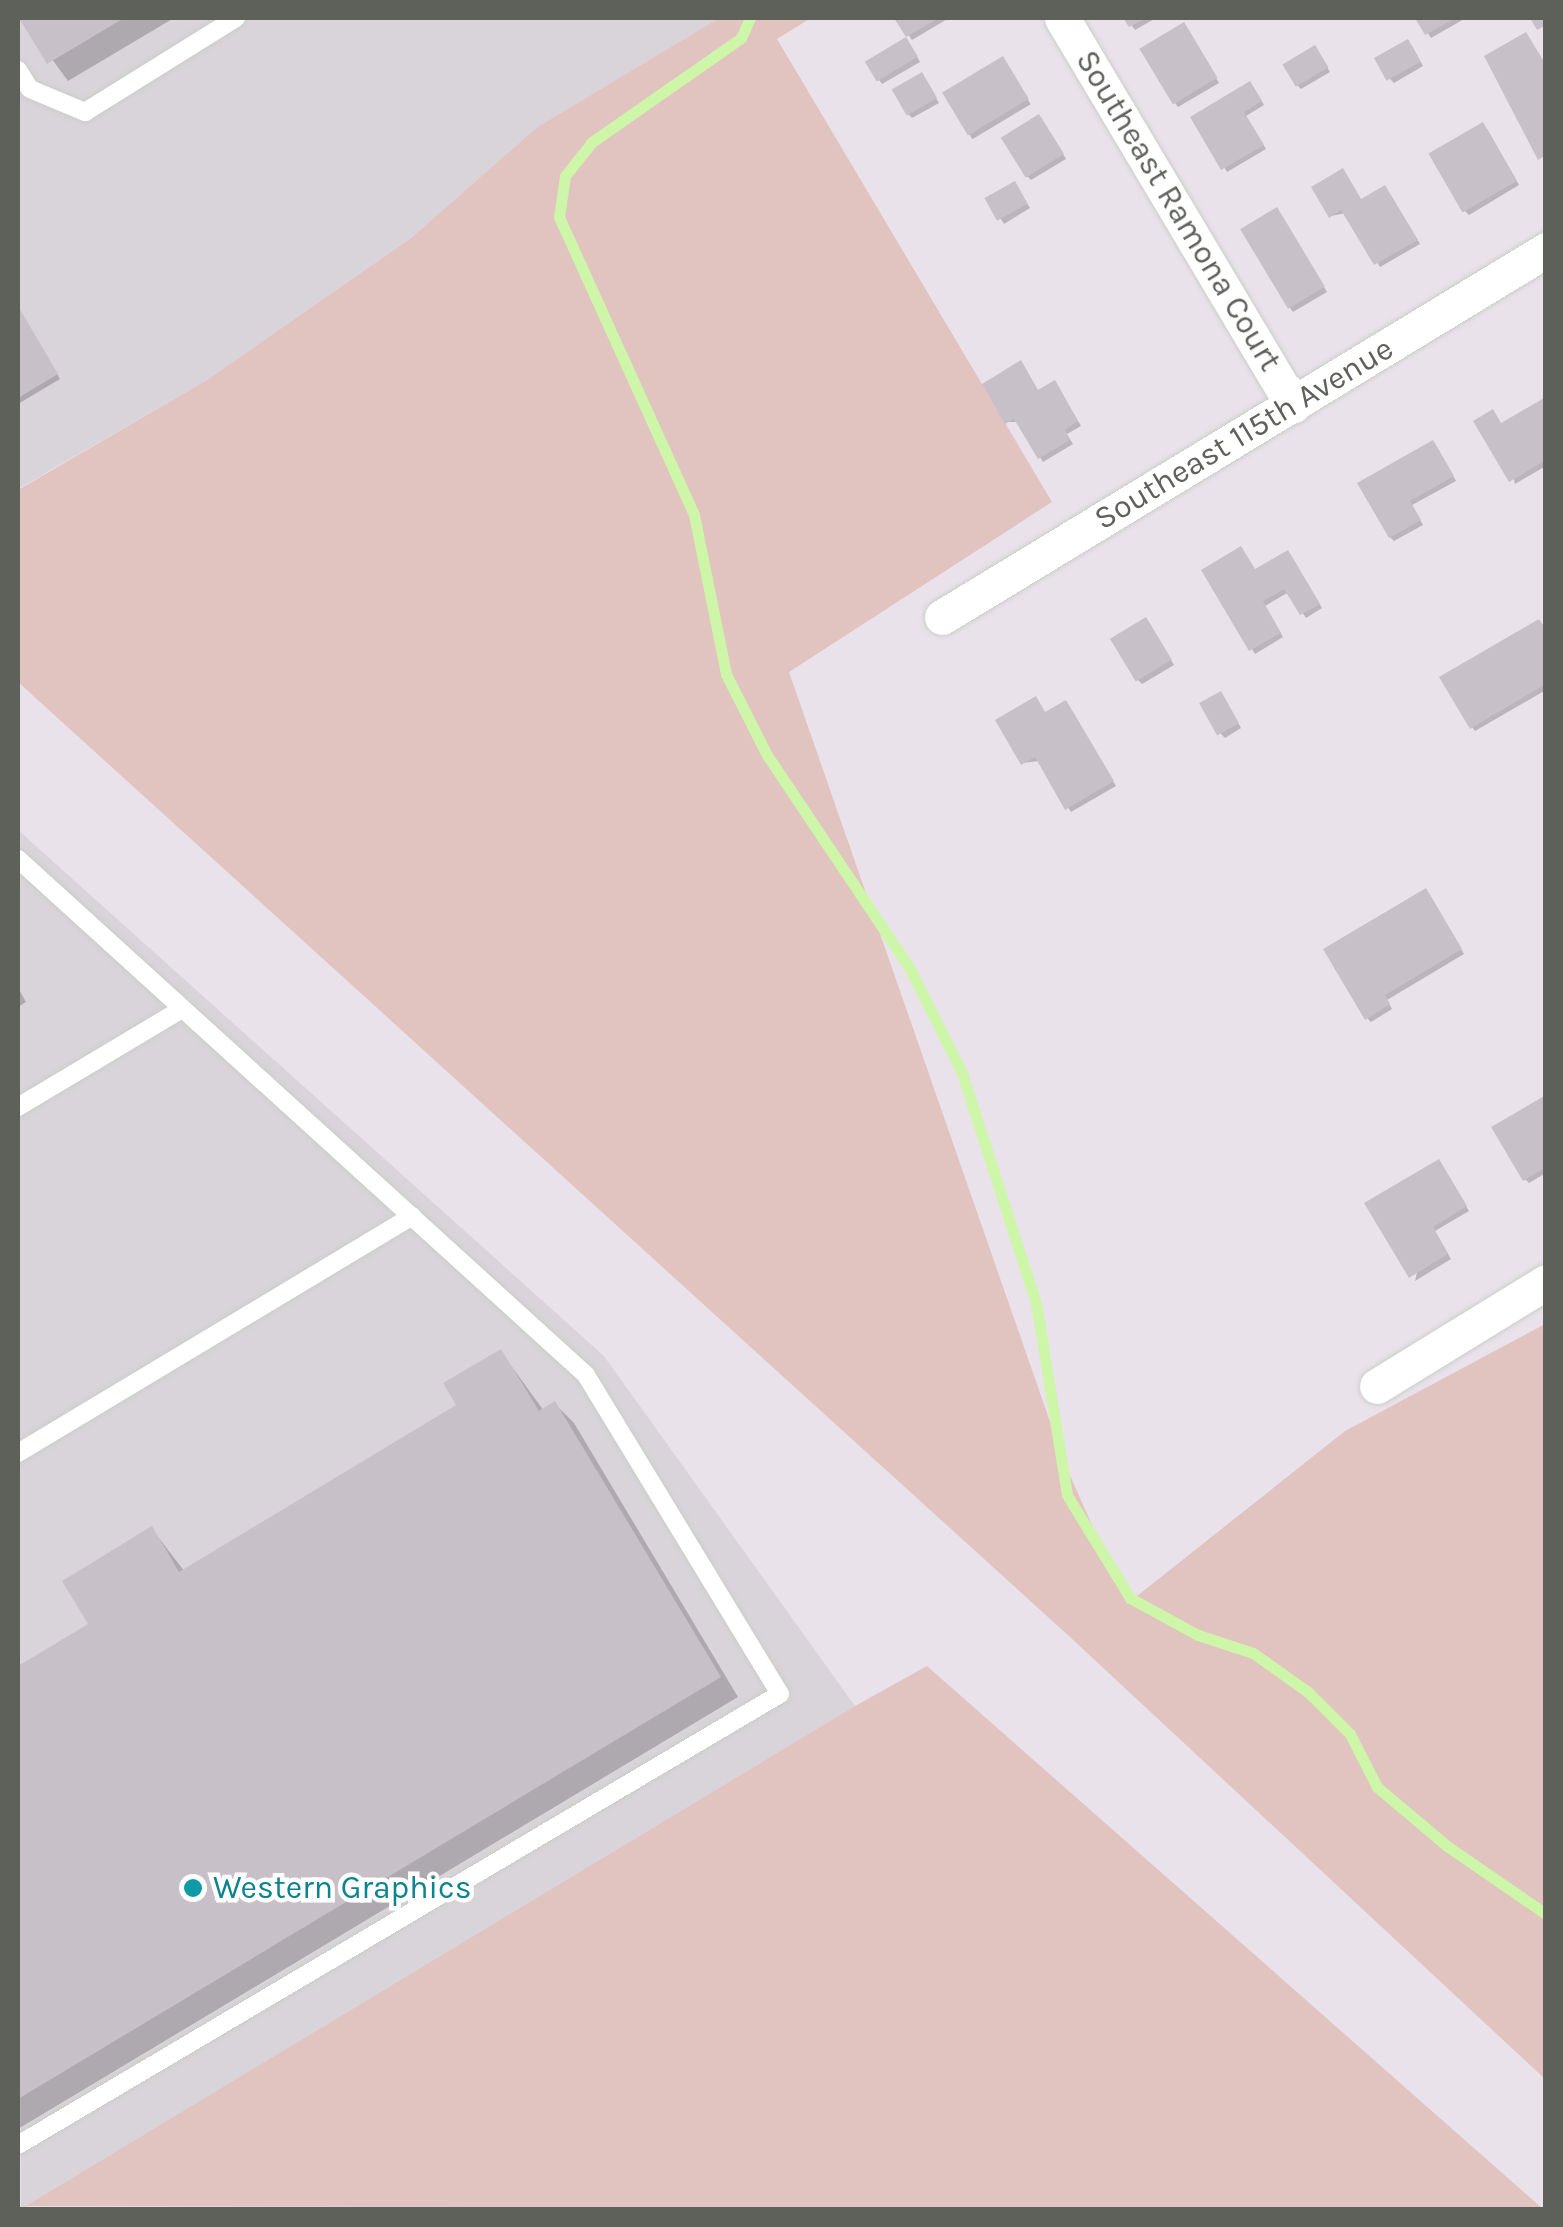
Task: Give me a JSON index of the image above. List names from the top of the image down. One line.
{"streets":{"street":["Southeast Ramona Court","Southeast 115th Avenue"]},"crossings":[["Southeast Ramona Court","Southeast 115th Avenue"]],"places":["Western Graphics"]}
